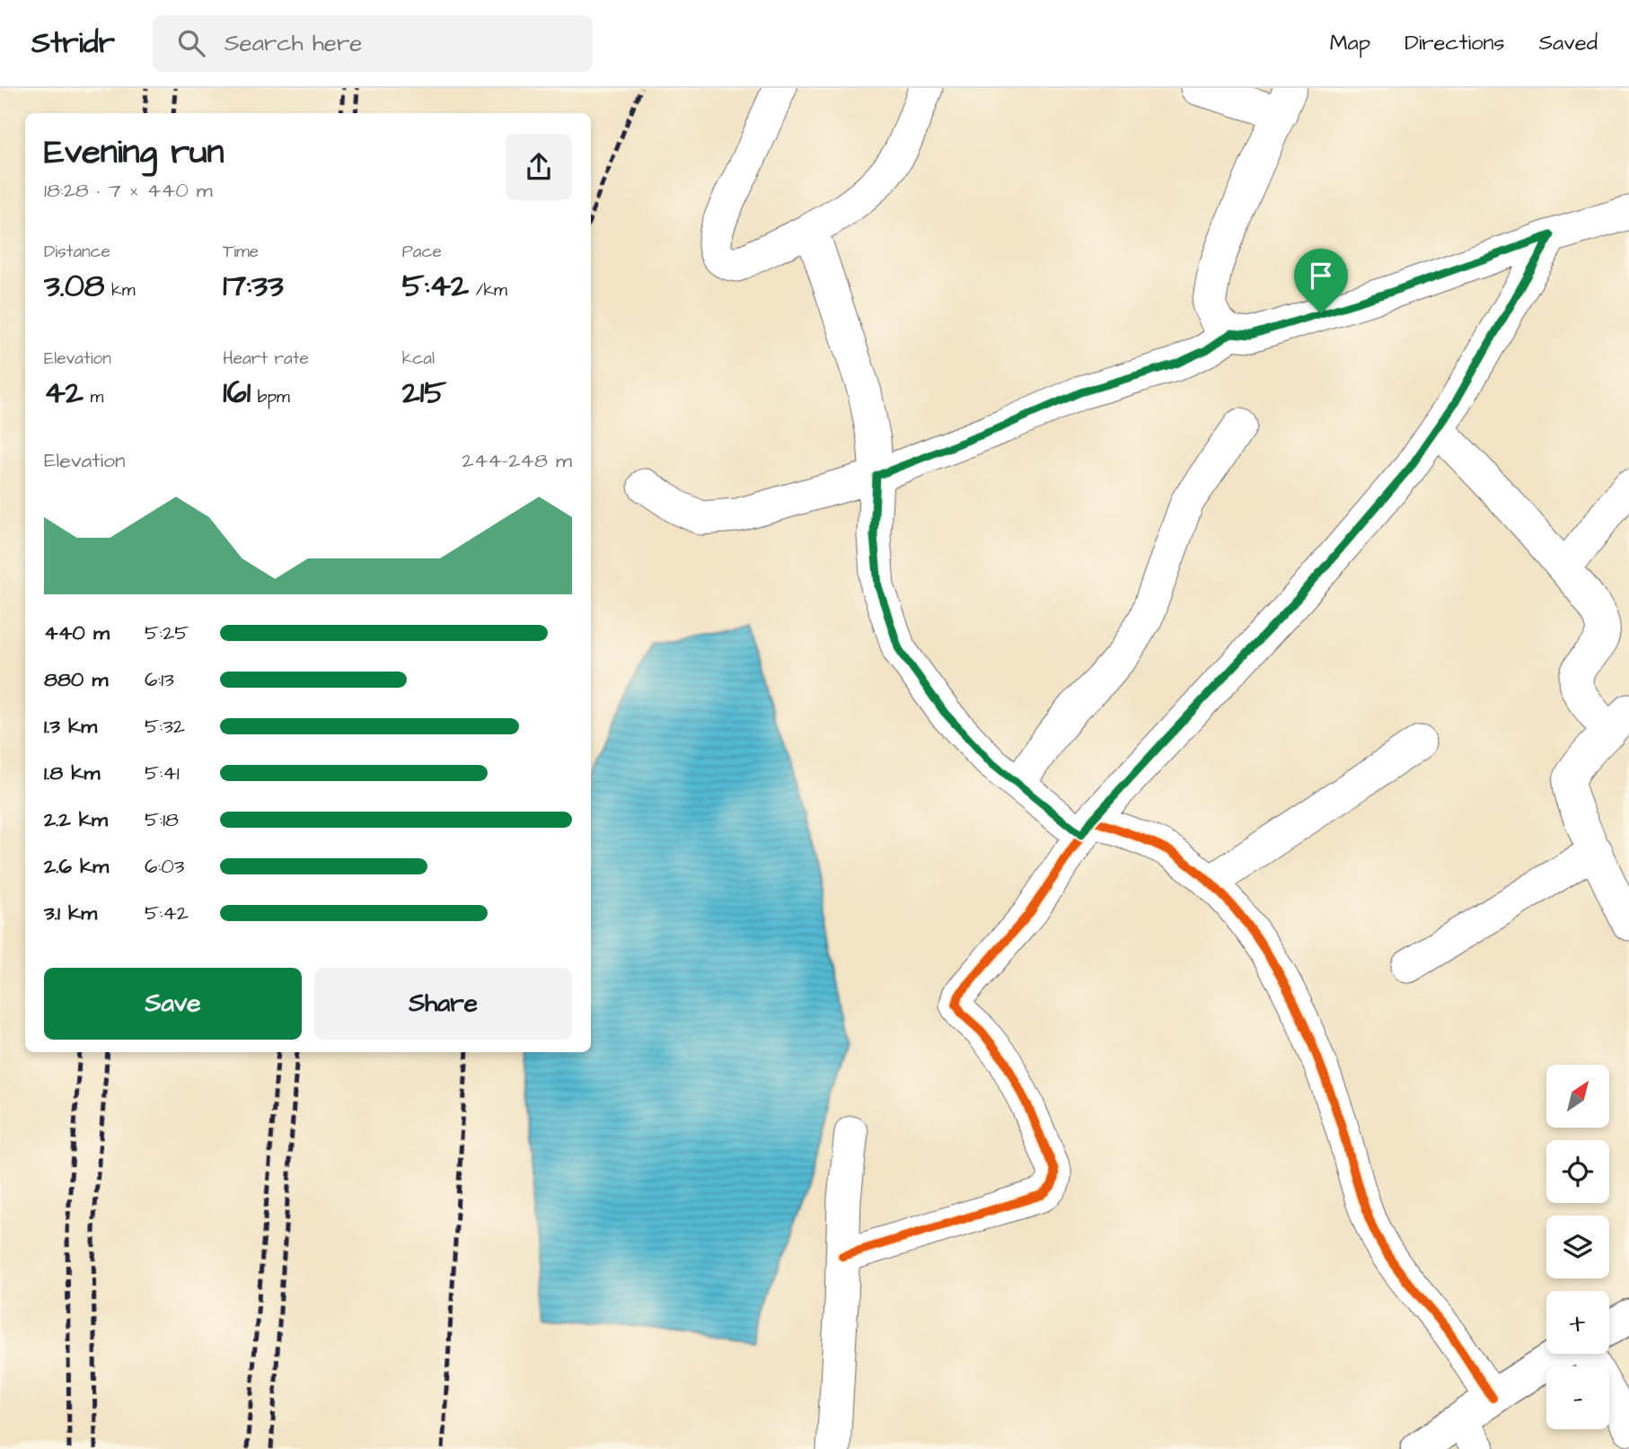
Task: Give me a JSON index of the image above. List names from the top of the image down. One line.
{"north":"top right","page":{"header":"Stridr","search":"Search here","nav":["Map","Directions","Saved"],"heading":["Evening run","18:28 · 7 × 440 m"],"stats":[["Distance","3.08 km"],["Time","17:33"],["Pace","5:42 /km"],["Elevation","42 m"],["Heart rate","161 bpm"],["kcal","215"]],"chart":["Elevation","244–248 m"],"list":[{"name":"440 m","note":"5:25"},{"name":"880 m","note":"6:13"},{"name":"1.3 km","note":"5:32"},{"name":"1.8 km","note":"5:41"},{"name":"2.2 km","note":"5:18"},{"name":"2.6 km","note":"6:03"},{"name":"3.1 km","note":"5:42"}],"buttons":["Save","Share"],"map_buttons":["+","−"]}}
